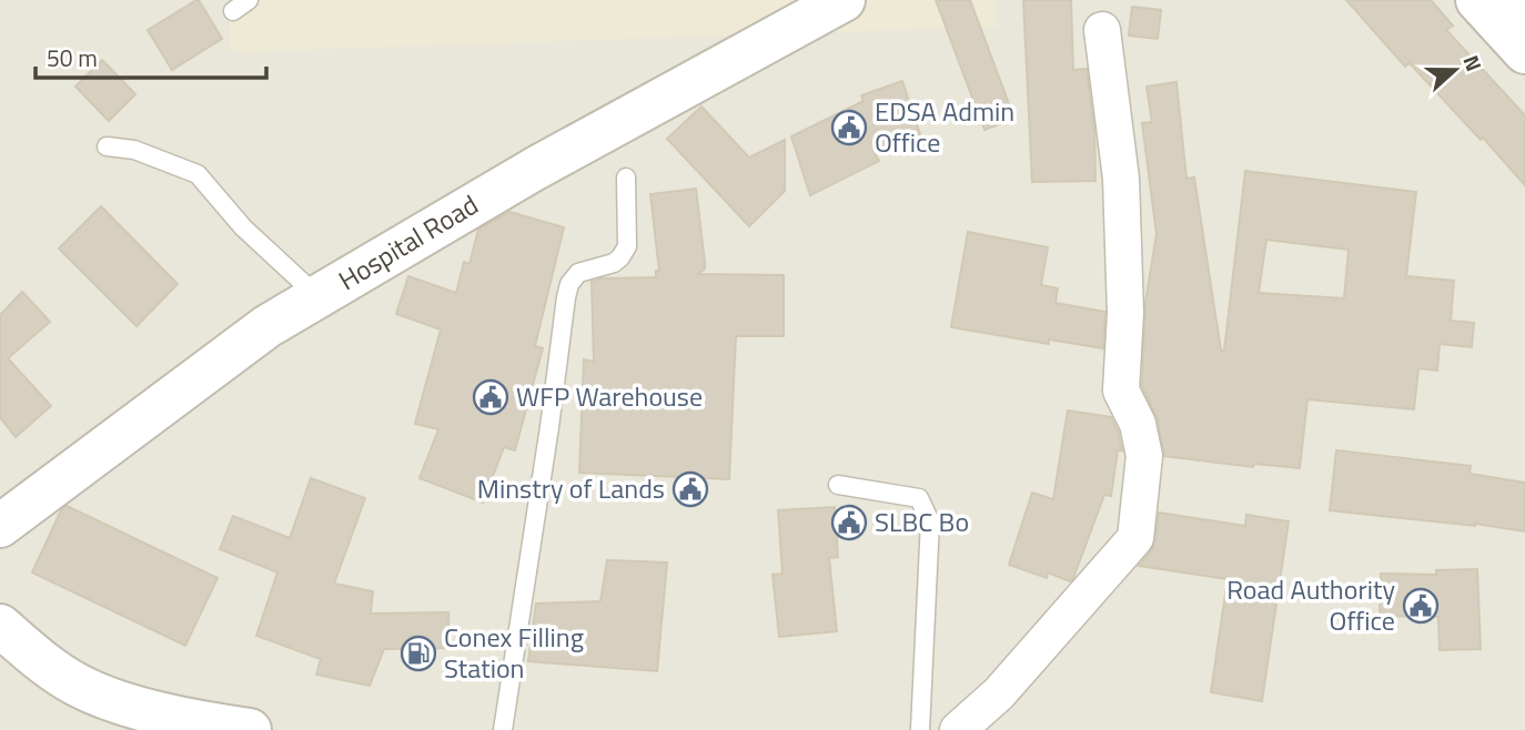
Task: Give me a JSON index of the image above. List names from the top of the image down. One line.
{"streets":{"street":["Hospital Road"]},"places":{"public building":["EDSA Admin Office","WFP Warehouse","Minstry of Lands","SLBC Bo","Road Authority Office"],"fuel station":["Conex Filling Station"]},"scale_bar":"50 m","north":"right"}
